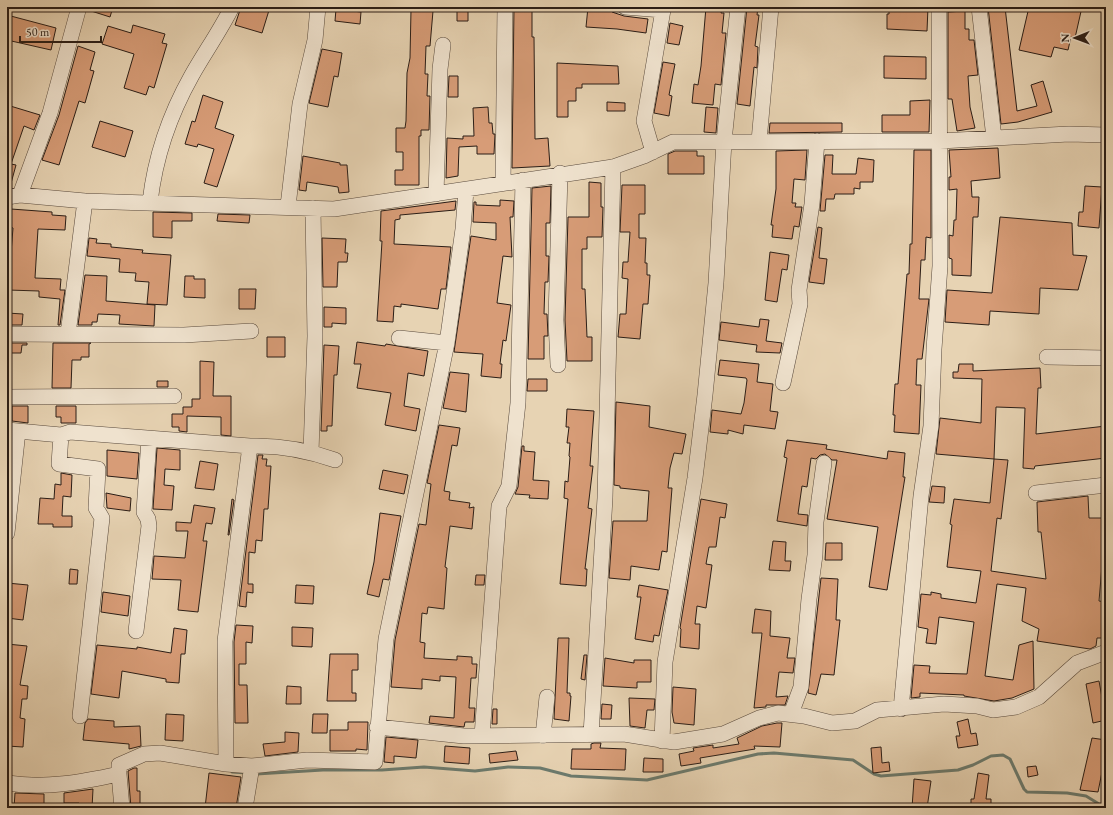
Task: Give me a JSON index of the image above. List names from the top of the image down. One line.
{"scale_bar":"50 m","north":"left"}
